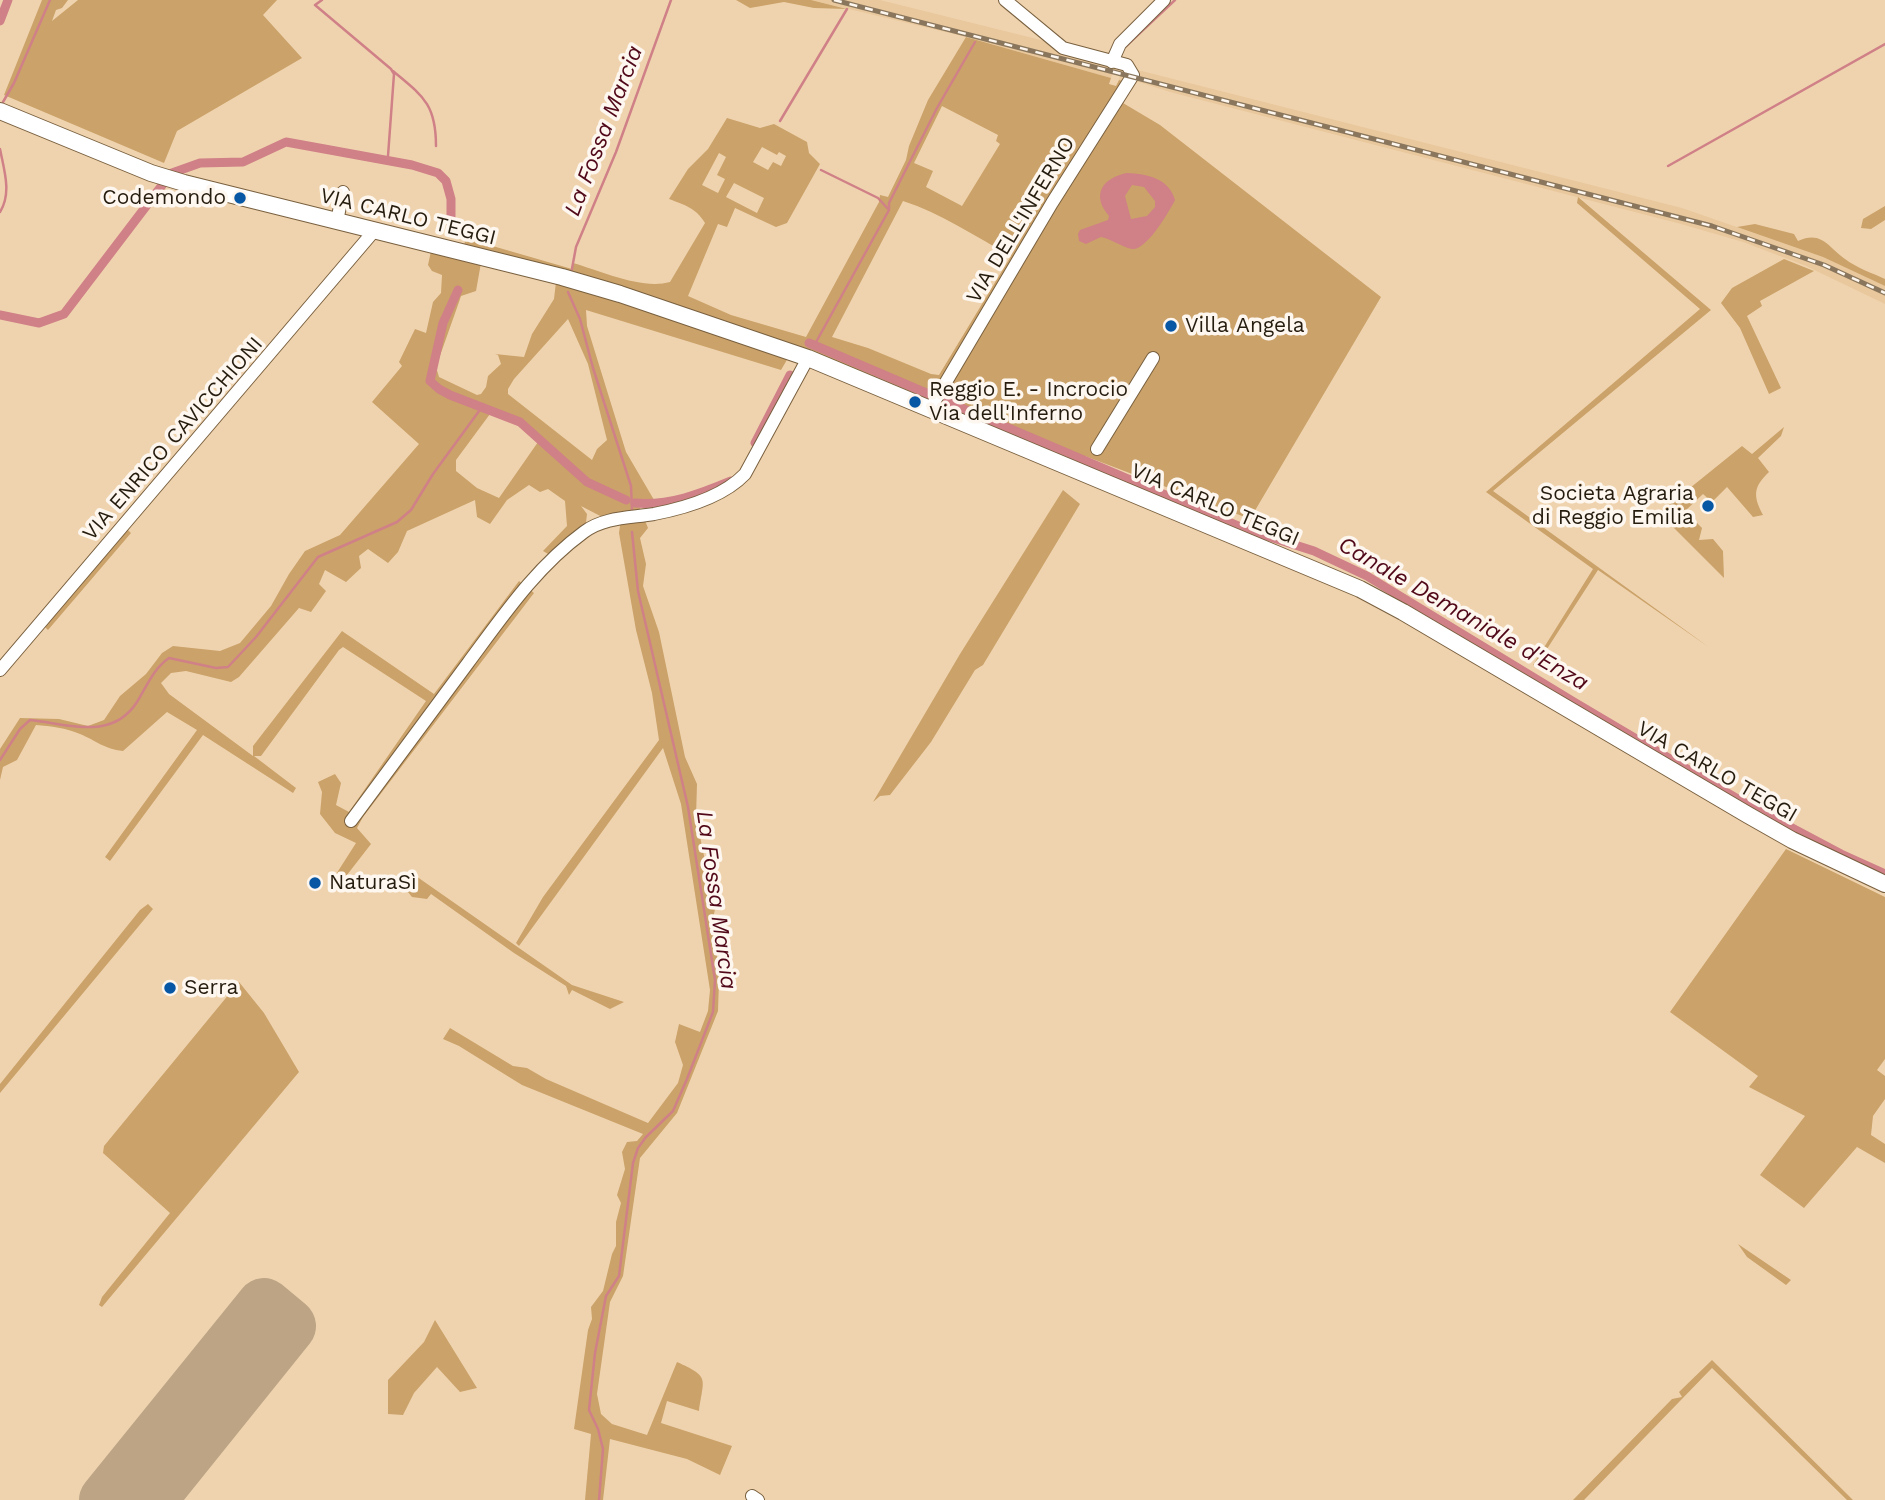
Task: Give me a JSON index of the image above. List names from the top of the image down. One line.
{"streets":{"main road":["VIA CARLO TEGGI"],"street":["VIA DELL'INFERNO","VIA ENRICO CAVICCHIONI"]},"crossings":[["VIA CARLO TEGGI","VIA DELL'INFERNO"],["VIA CARLO TEGGI","VIA ENRICO CAVICCHIONI"]],"water":["La Fossa Marcia","Canale Demaniale d'Enza"],"places":["Codemondo","Villa Angela","Reggio E. - Incrocio Via dell'Inferno","Societa Agraria di Reggio Emilia","NaturaSì","Serra"]}
